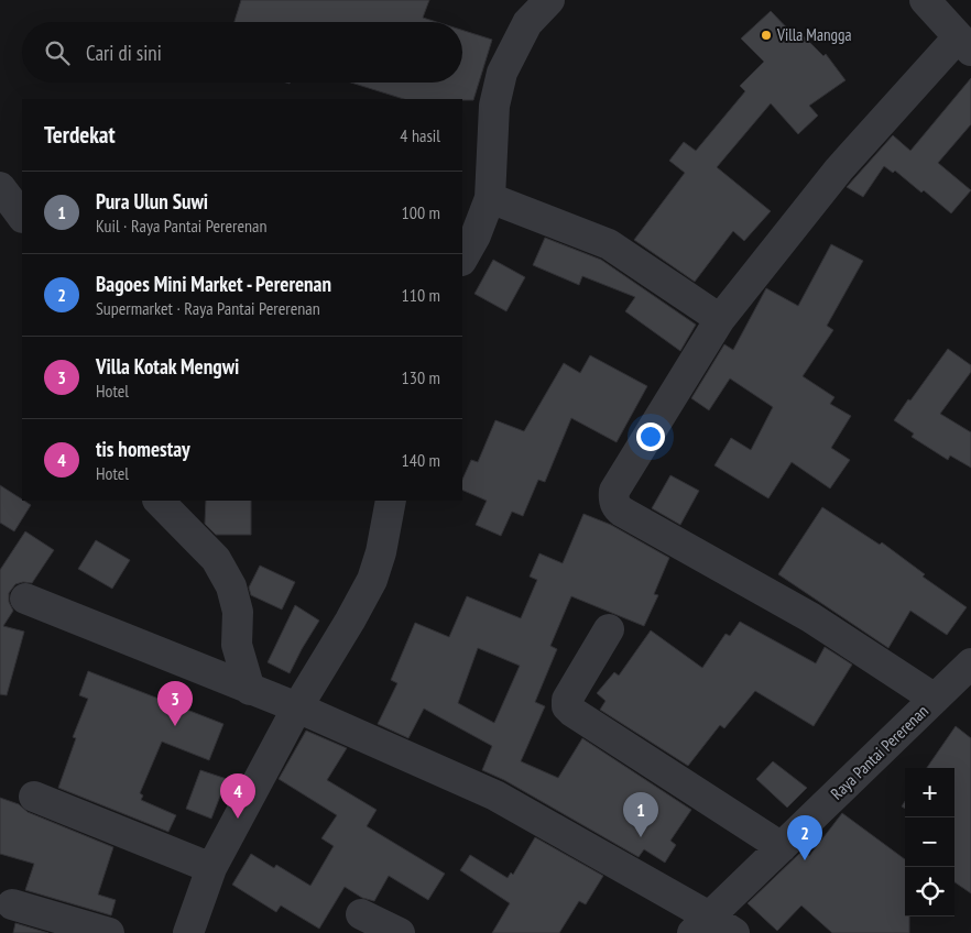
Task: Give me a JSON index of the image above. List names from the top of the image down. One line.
{"streets":{"street":["Raya Pantai Pererenan"]},"places":["Villa Mangga"],"page":{"search":"Cari di sini","heading":["Terdekat","4 hasil"],"list":[{"mark":"1","name":"Pura Ulun Suwi","note":"Kuil · Raya Pantai Pererenan","value":"100 m"},{"mark":"2","name":"Bagoes Mini Market - Pererenan","note":"Supermarket · Raya Pantai Pererenan","value":"110 m"},{"mark":"3","name":"Villa Kotak Mengwi","note":"Hotel","value":"130 m"},{"mark":"4","name":"tis homestay","note":"Hotel","value":"140 m"}],"pins":["3","4","1","2"],"map_buttons":["+","−"]}}
